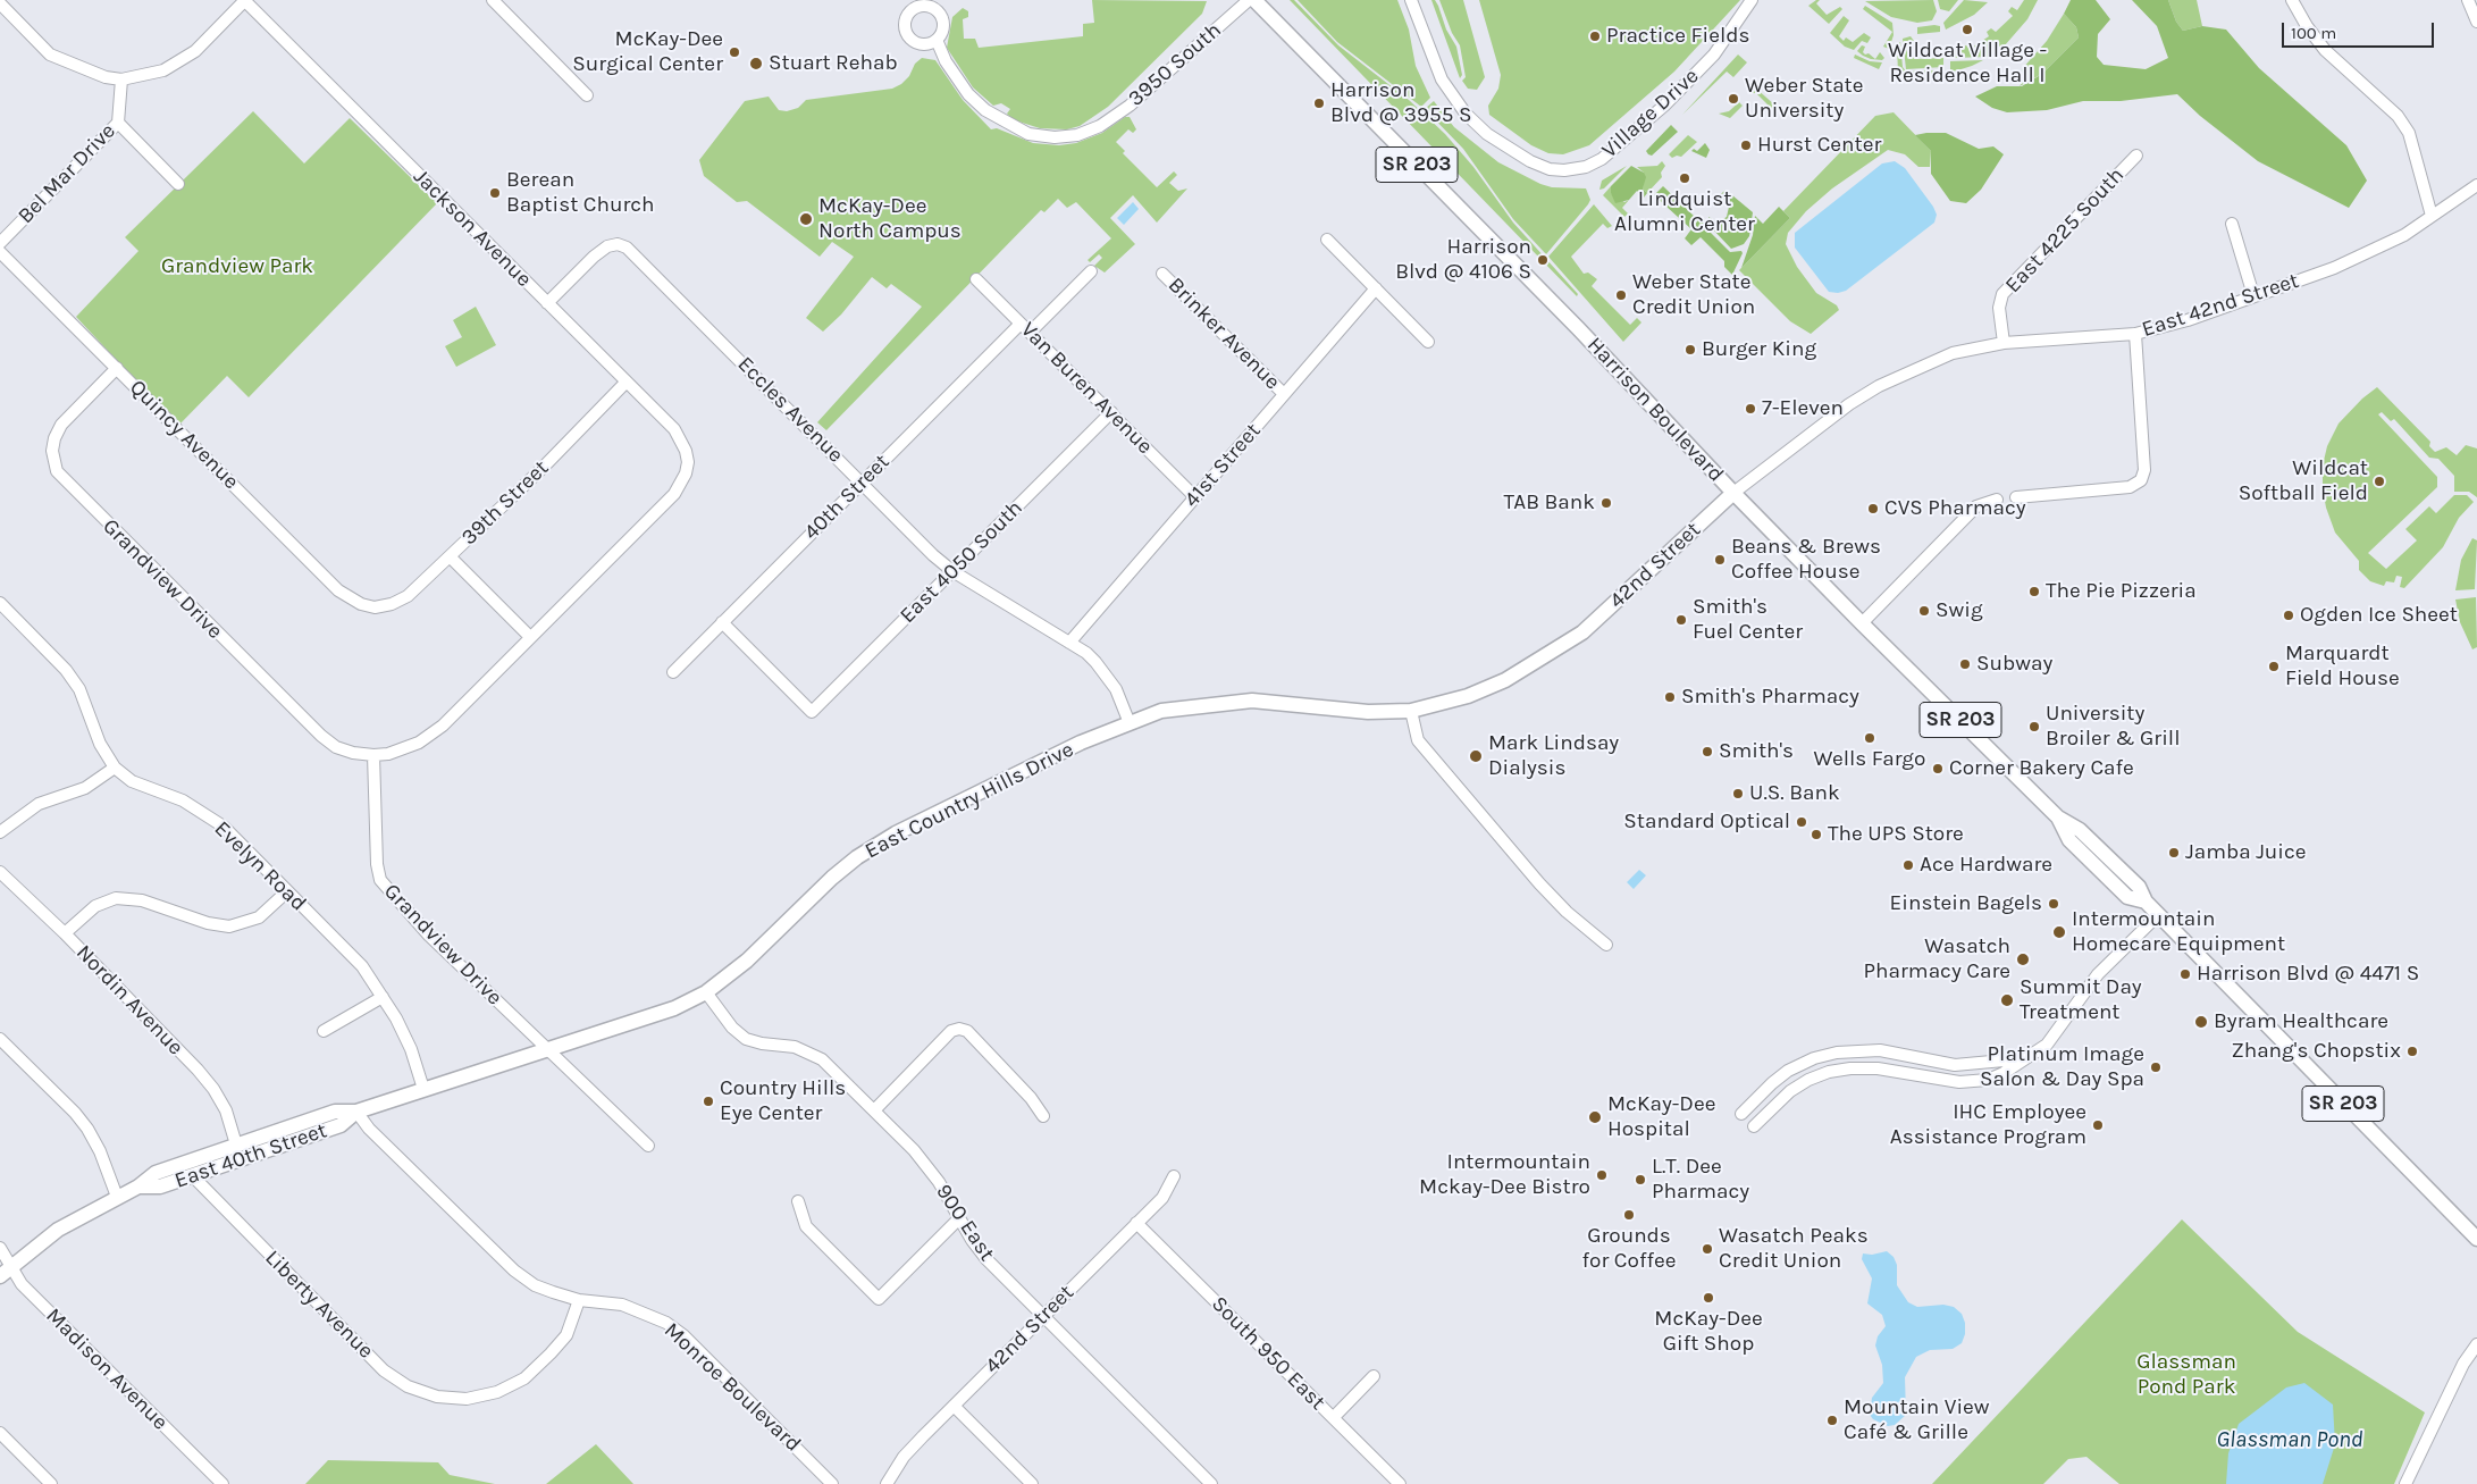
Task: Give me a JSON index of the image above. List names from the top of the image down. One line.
{"streets":{"main road":["SR 203","Harrison Boulevard","42nd Street","East Country Hills Drive","East 40th Street"],"street":["3950 South","Village Drive","Bel Mar Drive","Jackson Avenue","East 4225 South","East 42nd Street","Brinker Avenue","Van Buren Avenue","Eccles Avenue","Quincy Avenue","41st Street","40th Street","39th Street","East 4050 South","Grandview Drive","Evelyn Road","Nordin Avenue","900 East","Liberty Avenue","South 950 East","Madison Avenue","Monroe Boulevard"]},"crossings":[["Jackson Avenue","Eccles Avenue"],["Jackson Avenue","39th Street"],["Jackson Avenue","Grandview Drive"],["East 4225 South","East 42nd Street"],["East 42nd Street","42nd Street"],["Brinker Avenue","41st Street"],["Van Buren Avenue","41st Street"],["Van Buren Avenue","40th Street"],["Van Buren Avenue","East 4050 South"],["Eccles Avenue","41st Street"],["Eccles Avenue","40th Street"],["Eccles Avenue","East 4050 South"],["Eccles Avenue","East Country Hills Drive"],["Harrison Boulevard","42nd Street"],["Quincy Avenue","39th Street"],["Quincy Avenue","Grandview Drive"],["40th Street","East 4050 South"],["42nd Street","East Country Hills Drive"],["42nd Street","900 East"],["42nd Street","South 950 East"],["Grandview Drive","East Country Hills Drive"],["Grandview Drive","East 40th Street"],["East Country Hills Drive","East 40th Street"],["East Country Hills Drive","900 East"],["Evelyn Road","East 40th Street"],["Nordin Avenue","East 40th Street"],["East 40th Street","Liberty Avenue"],["East 40th Street","Madison Avenue"],["East 40th Street","Monroe Boulevard"],["Liberty Avenue","Monroe Boulevard"]],"water":["Glassman Pond"],"parks":["Grandview Park","Glassman Pond Park"],"places":["Wildcat Village - Residence Hall I","Practice Fields","McKay-Dee Surgical Center","Stuart Rehab","Weber State University","Harrison Blvd @ 3955 S","Hurst Center","Lindquist Alumni Center","Berean Baptist Church","McKay-Dee North Campus","Harrison Blvd @ 4106 S","Weber State Credit Union","Burger King","7-Eleven","Wildcat Softball Field","TAB Bank","CVS Pharmacy","Beans & Brews Coffee House","The Pie Pizzeria","Swig","Ogden Ice Sheet","Smith's Fuel Center","Subway","Marquardt Field House","Smith's Pharmacy","University Broiler & Grill","Wells Fargo","Smith's","Mark Lindsay Dialysis","Corner Bakery Cafe","U.S. Bank","Standard Optical","The UPS Store","Jamba Juice","Ace Hardware","Einstein Bagels","Intermountain Homecare Equipment","Wasatch Pharmacy Care","Harrison Blvd @ 4471 S","Summit Day Treatment","Byram Healthcare","Zhang's Chopstix","Platinum Image Salon & Day Spa","Country Hills Eye Center","McKay-Dee Hospital","IHC Employee Assistance Program","Intermountain Mckay-Dee Bistro","L.T. Dee Pharmacy","Grounds for Coffee","Wasatch Peaks Credit Union","McKay-Dee Gift Shop","Mountain View Café & Grille"],"scale_bar":"100 m"}
